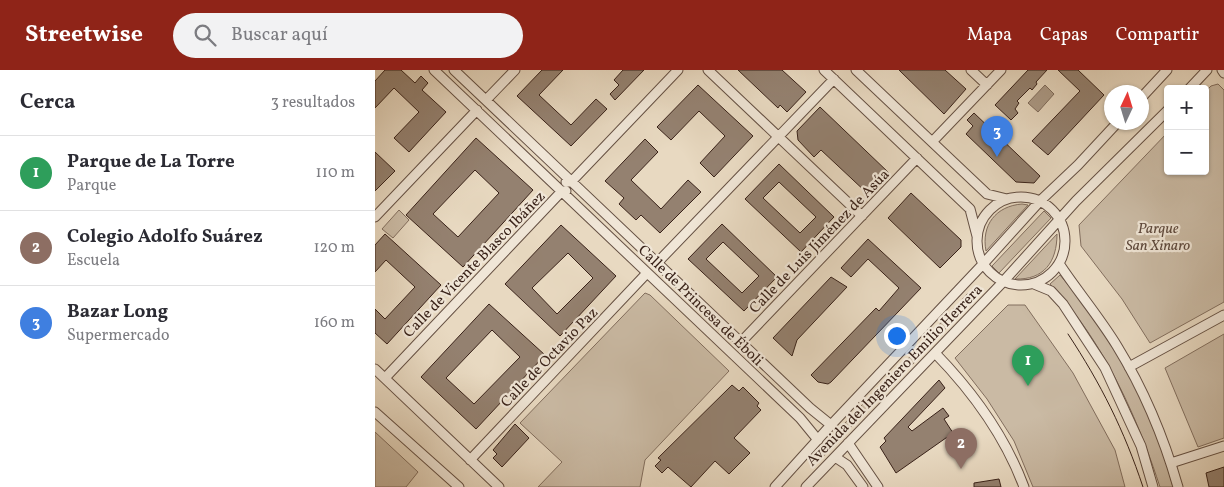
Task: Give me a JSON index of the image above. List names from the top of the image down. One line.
{"streets":{"street":["Calle de Luis Jiménez de Asúa","Calle de Vicente Blasco Ibáñez","Calle de Princesa de Éboli","Calle de Octavio Paz","Avenida del Ingeniero Emilio Herrera"]},"crossings":[["Calle de Luis Jiménez de Asúa","Calle de Princesa de Éboli"],["Calle de Luis Jiménez de Asúa","Avenida del Ingeniero Emilio Herrera"],["Calle de Vicente Blasco Ibáñez","Calle de Princesa de Éboli"],["Calle de Princesa de Éboli","Calle de Octavio Paz"],["Calle de Princesa de Éboli","Avenida del Ingeniero Emilio Herrera"]],"parks":["Parque San Xinaro"],"north":"top","page":{"header":"Streetwise","search":"Buscar aquí","nav":["Mapa","Capas","Compartir"],"heading":["Cerca","3 resultados"],"map_buttons":["+","−"],"pins":["3","1","2"],"list":[{"mark":"1","name":"Parque de La Torre","note":"Parque","value":"110 m"},{"mark":"2","name":"Colegio Adolfo Suárez","note":"Escuela","value":"120 m"},{"mark":"3","name":"Bazar Long","note":"Supermercado","value":"160 m"}]}}
